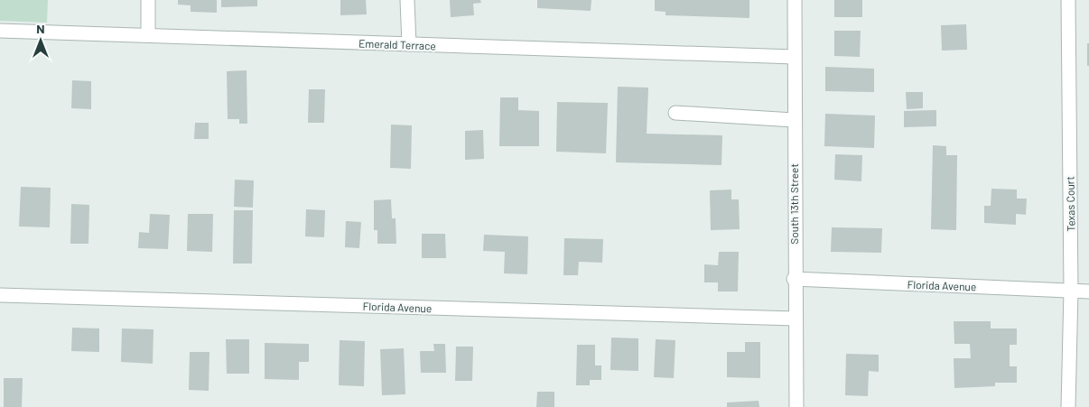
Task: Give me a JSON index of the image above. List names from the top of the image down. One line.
{"streets":{"street":["Emerald Terrace","South 13th Street","Texas Court","Florida Avenue"]},"crossings":[["Emerald Terrace","South 13th Street"],["South 13th Street","Florida Avenue"],["Texas Court","Florida Avenue"]],"north":"top"}
